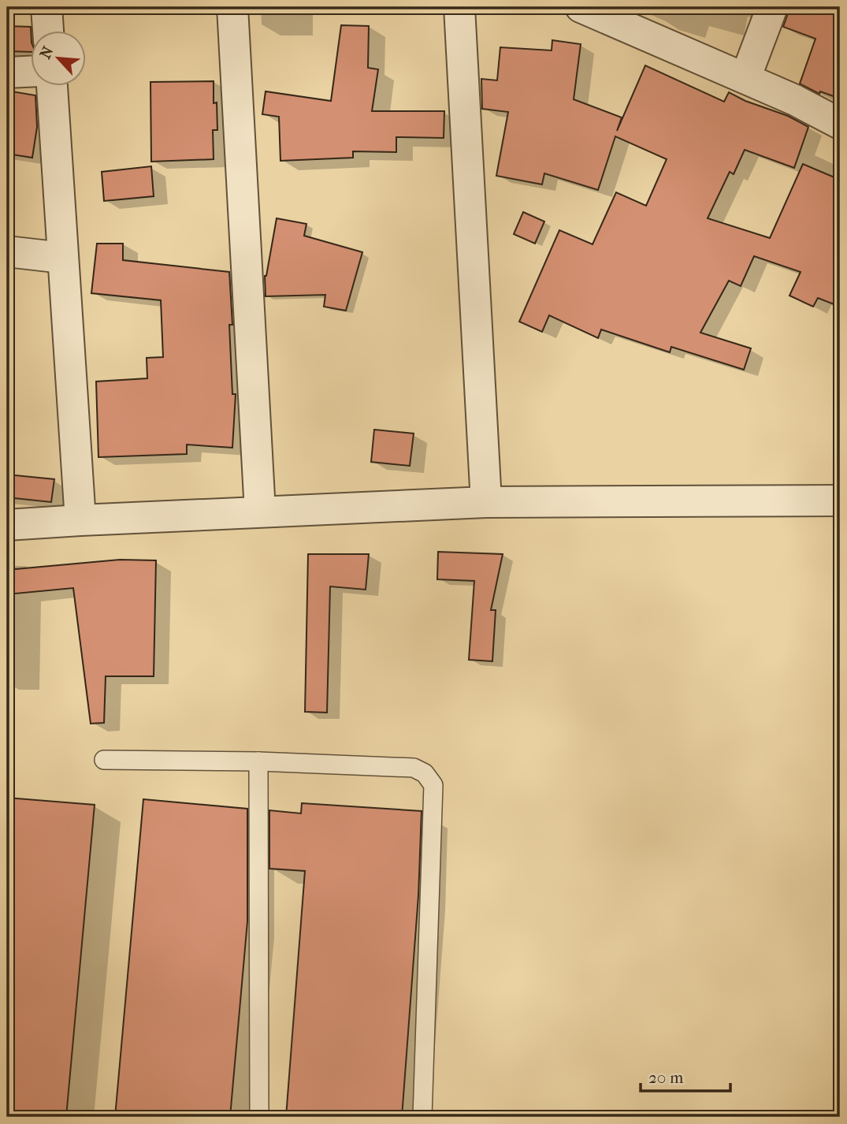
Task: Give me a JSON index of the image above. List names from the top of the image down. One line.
{"scale_bar":"20 m","north":"top left"}
